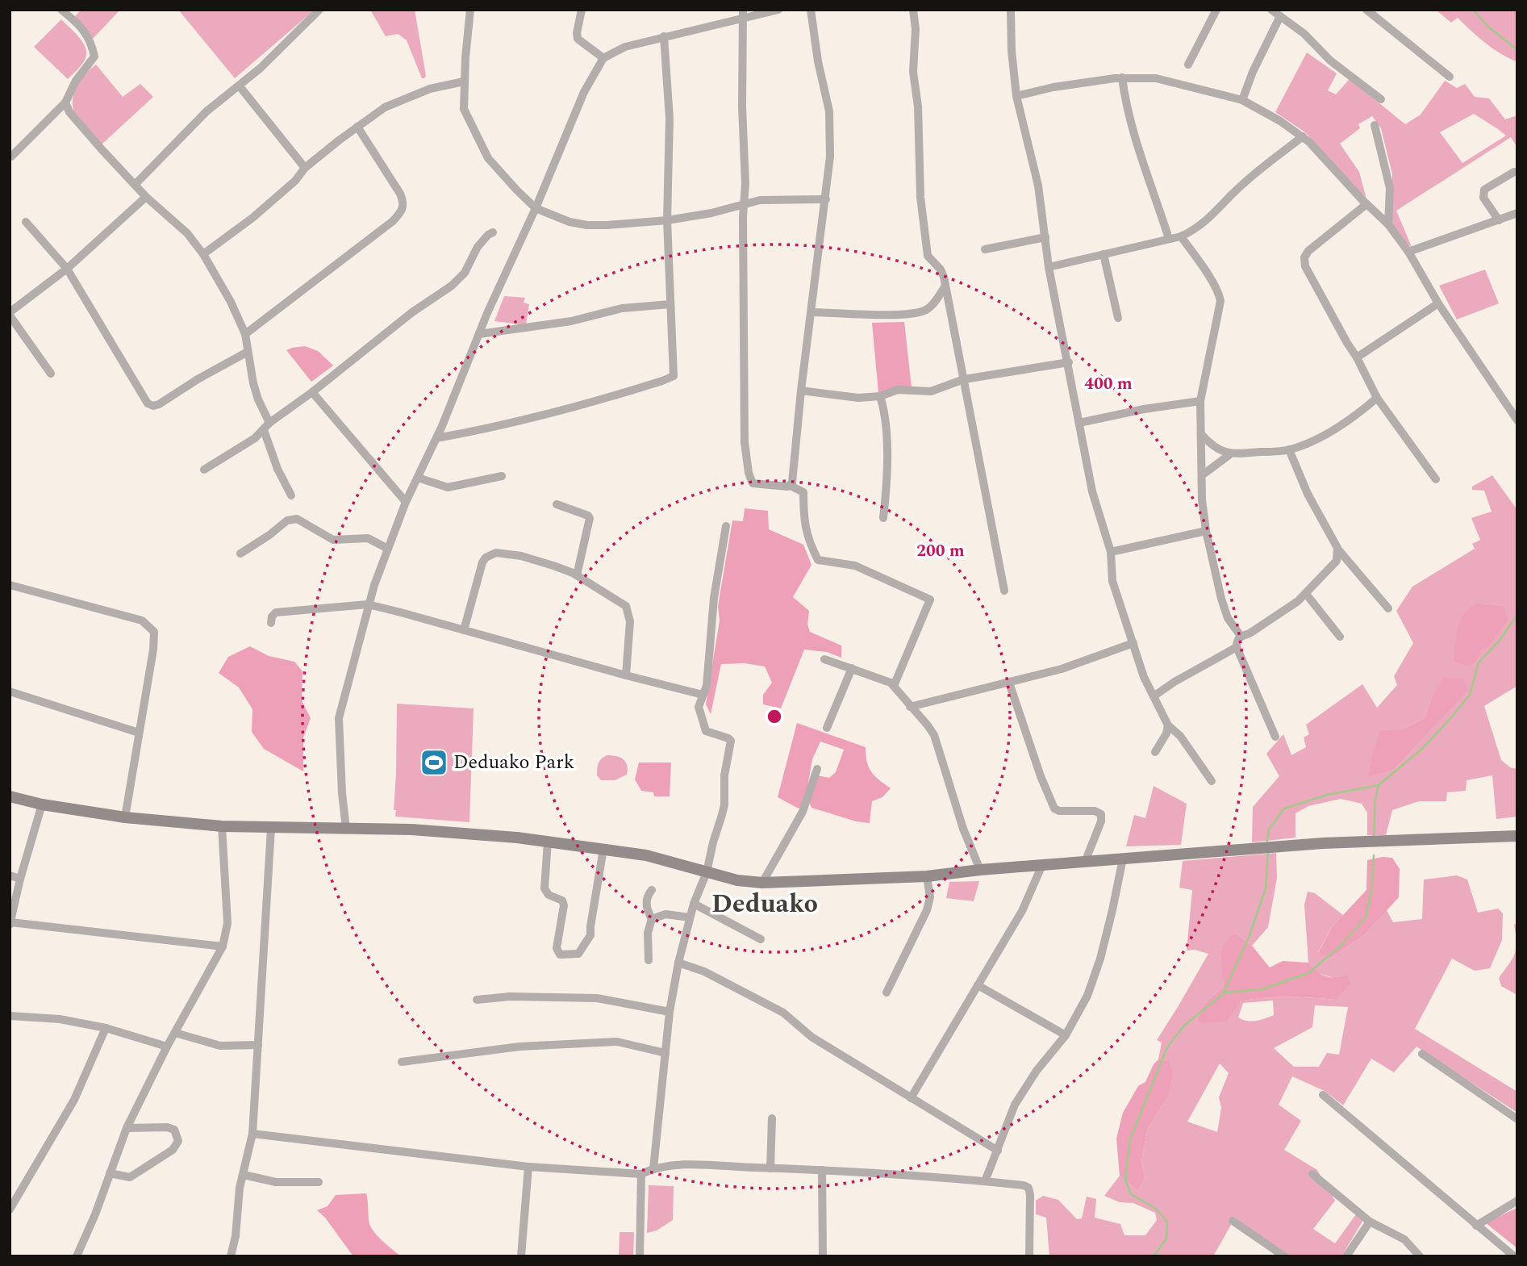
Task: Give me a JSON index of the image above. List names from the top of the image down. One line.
{"districts":["Deduako"],"places":{"sports":["Deduako Park"]},"rings":["400 m","200 m"]}
